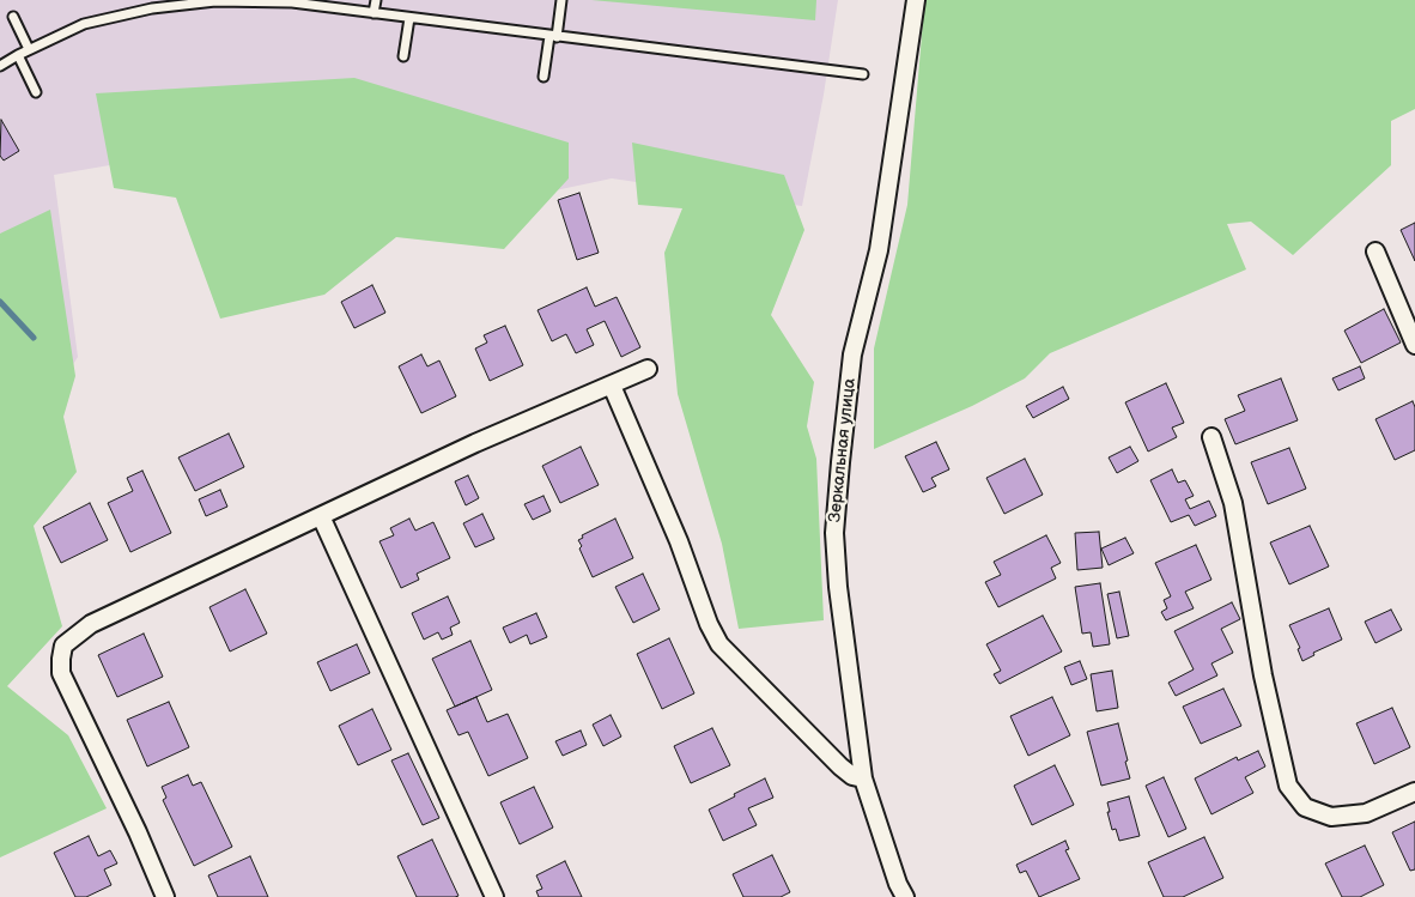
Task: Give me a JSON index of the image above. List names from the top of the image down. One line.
{"streets":{"street":["Зеркальная улица"]}}
